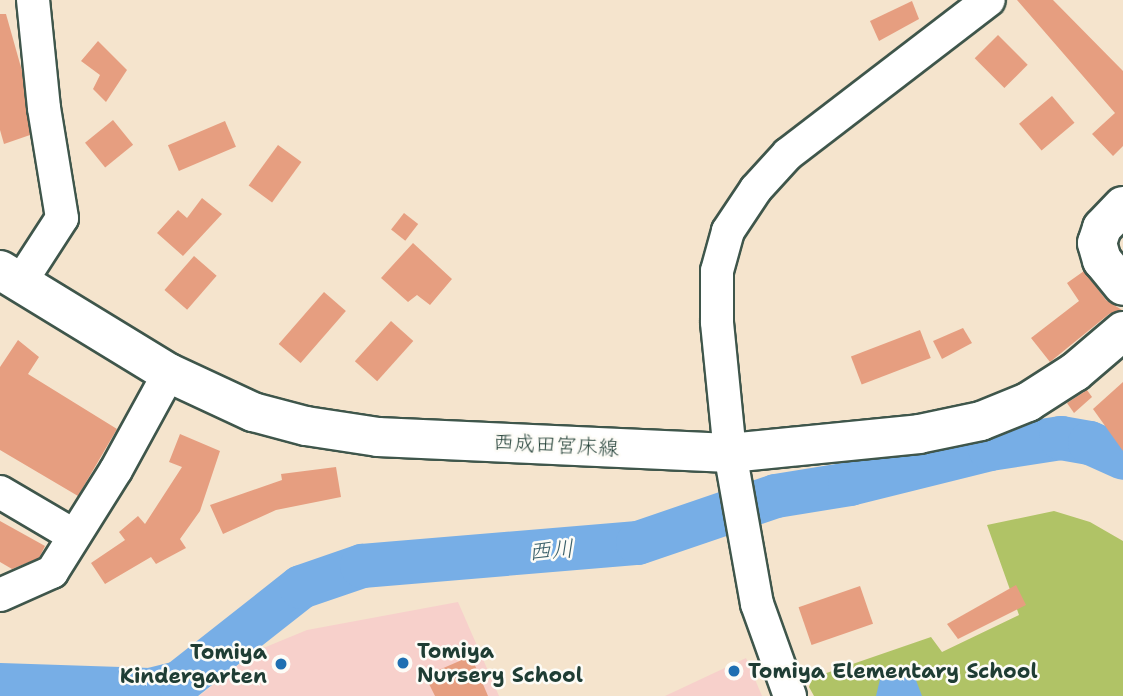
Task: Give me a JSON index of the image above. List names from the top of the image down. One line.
{"streets":{"main road":["西成田宮床線"]},"water":["西川"],"places":["Tomiya Nursery School","Tomiya Kindergarten","Tomiya Elementary School"]}
